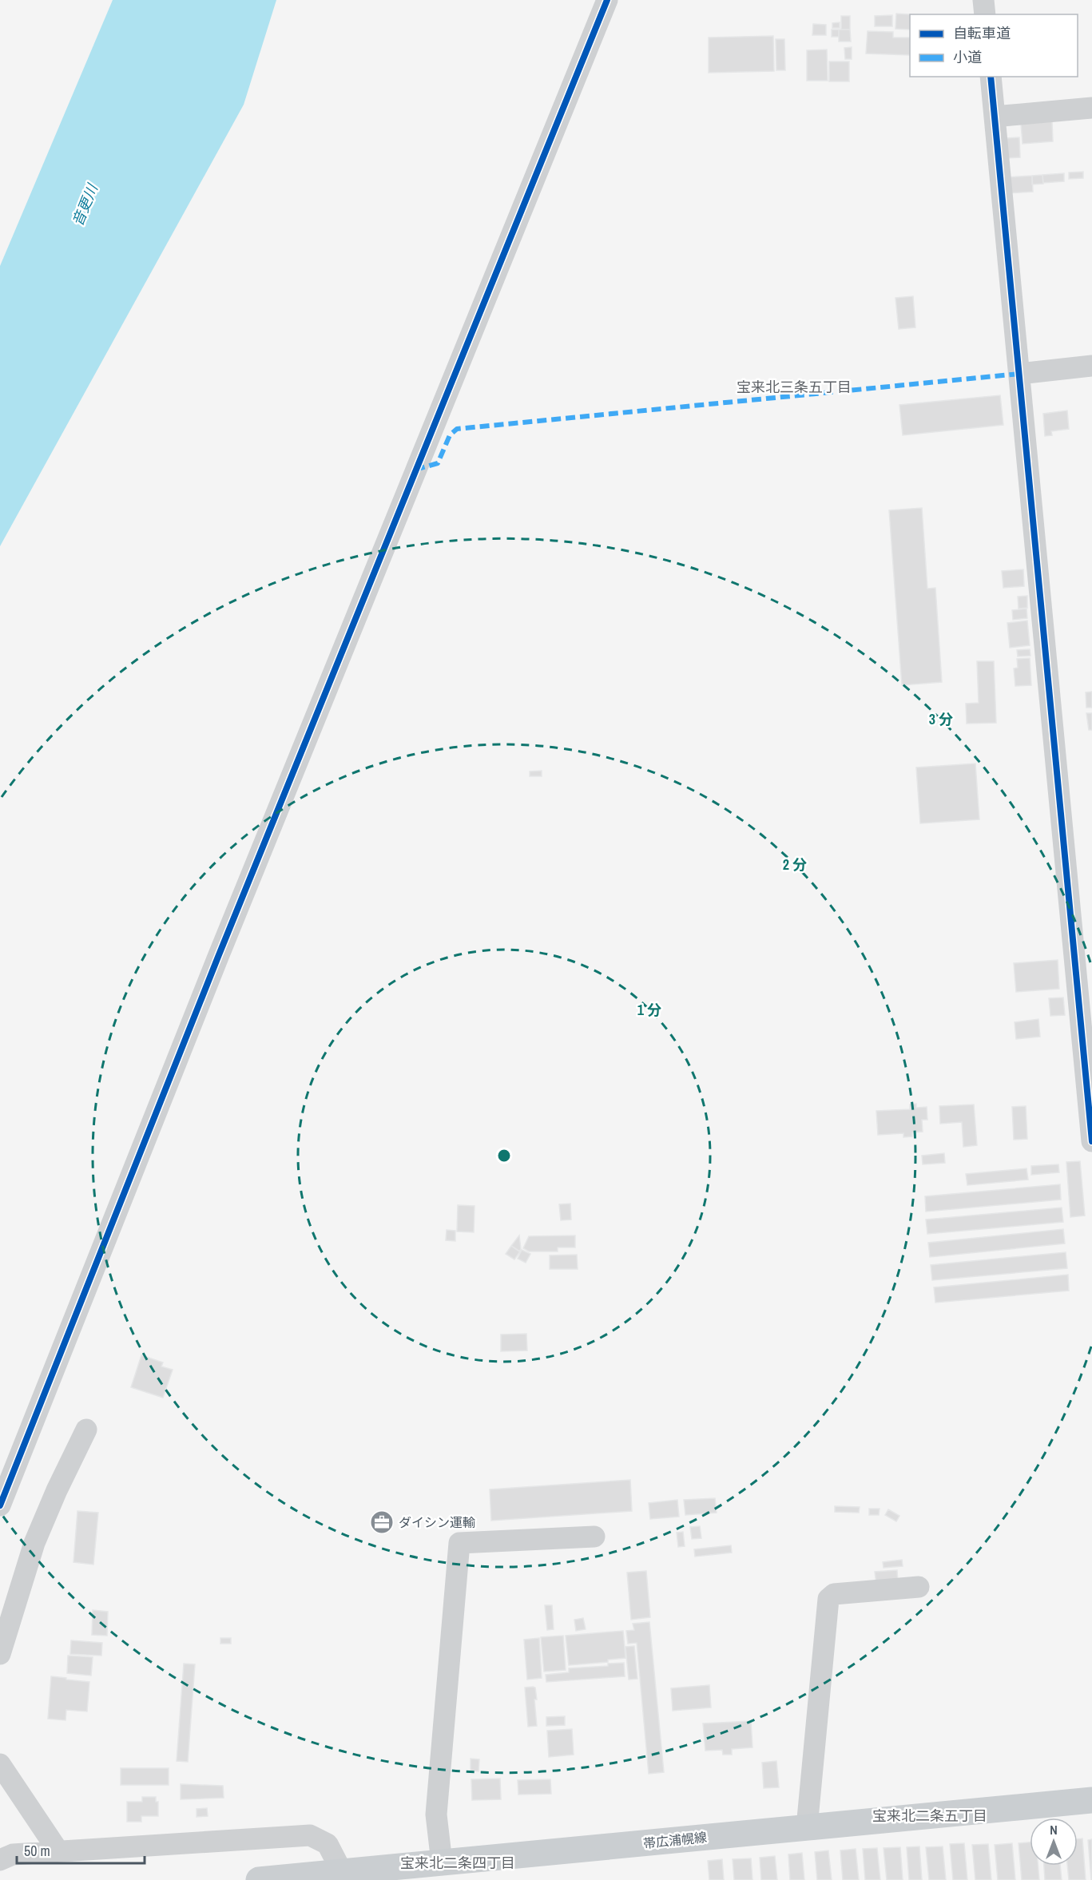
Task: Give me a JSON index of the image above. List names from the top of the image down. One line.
{"streets":{"main road":["帯広浦幌線"]},"districts":["宝来北三条五丁目","宝来北二条五丁目","宝来北二条四丁目"],"water":["音更川"],"places":{"office":["ダイシン運輸"]},"legend":["自転車道","小道"],"scale_bar":"50 m","north":"top","rings":["3 分","2 分","1 分"]}
